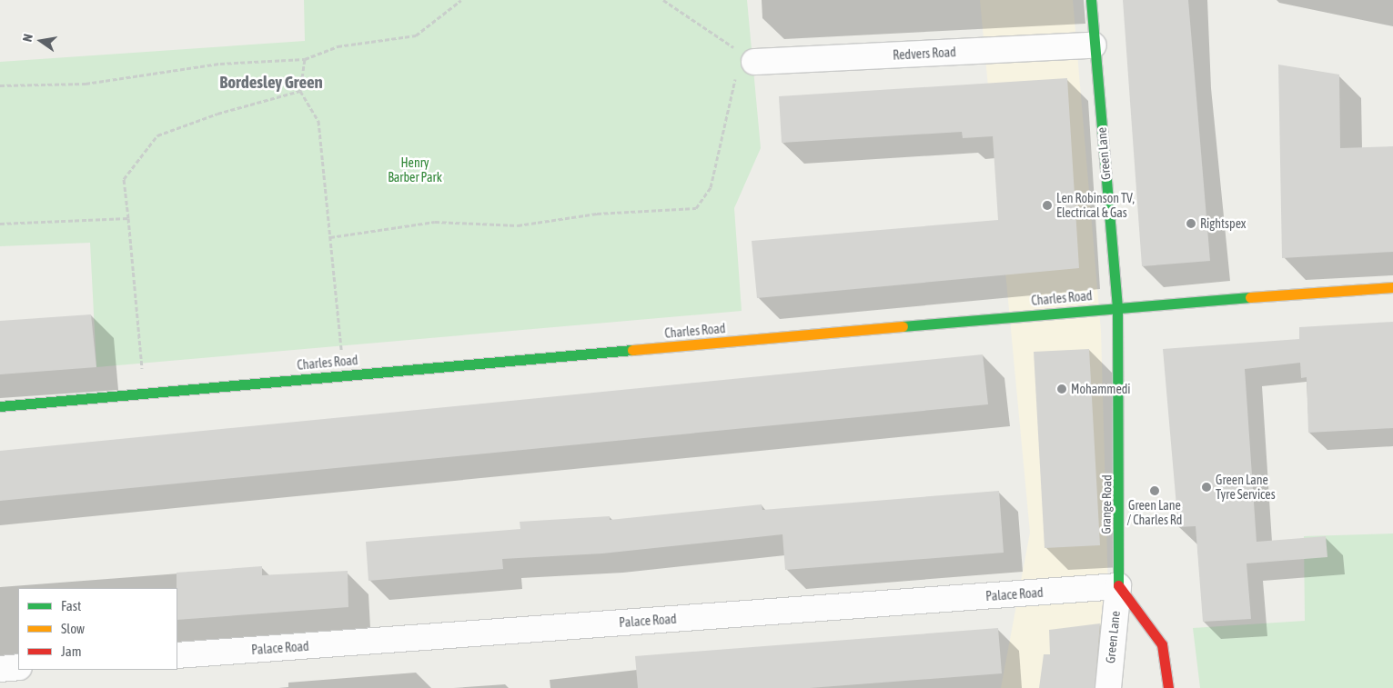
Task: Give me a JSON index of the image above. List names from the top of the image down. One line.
{"streets":{"street":["Redvers Road","Green Lane","Charles Road","Grange Road","Palace Road"]},"crossings":[["Redvers Road","Green Lane"],["Green Lane","Charles Road"],["Green Lane","Grange Road"],["Green Lane","Palace Road"],["Charles Road","Grange Road"],["Grange Road","Palace Road"]],"districts":["Bordesley Green"],"parks":["Henry Barber Park"],"places":["Len Robinson TV, Electrical & Gas","Rightspex","Mohammedi","Green Lane Tyre Services","Green Lane / Charles Rd"],"legend":["Fast","Slow","Jam"],"north":"left"}
